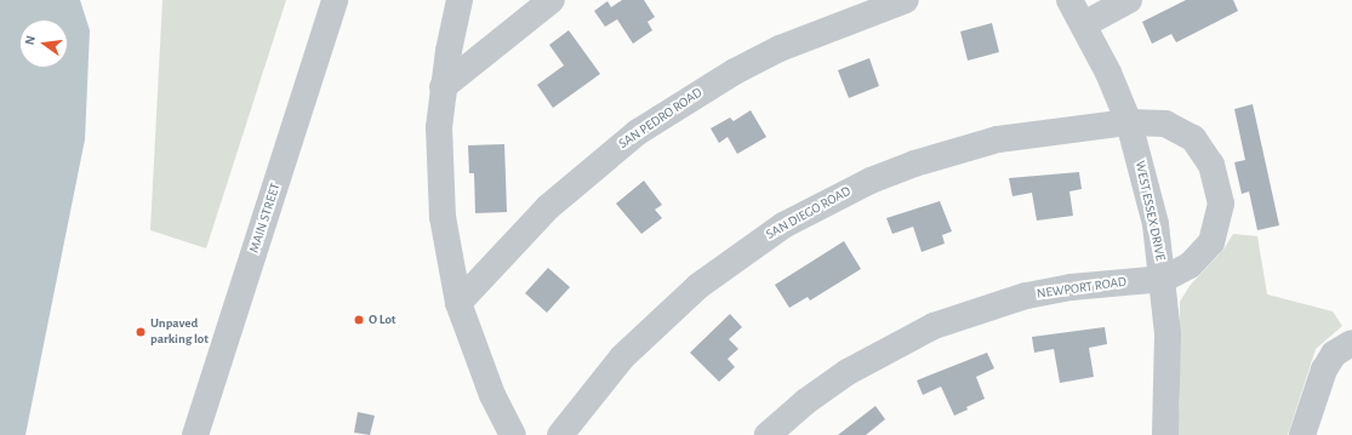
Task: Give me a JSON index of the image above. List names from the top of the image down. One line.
{"streets":{"street":["SAN PEDRO ROAD","WEST ESSEX DRIVE","SAN DIEGO ROAD","MAIN STREET","NEWPORT ROAD"]},"crossings":[["WEST ESSEX DRIVE","SAN DIEGO ROAD"],["WEST ESSEX DRIVE","NEWPORT ROAD"],["SAN DIEGO ROAD","NEWPORT ROAD"]],"places":["O Lot","Unpaved parking lot"],"north":"left"}
